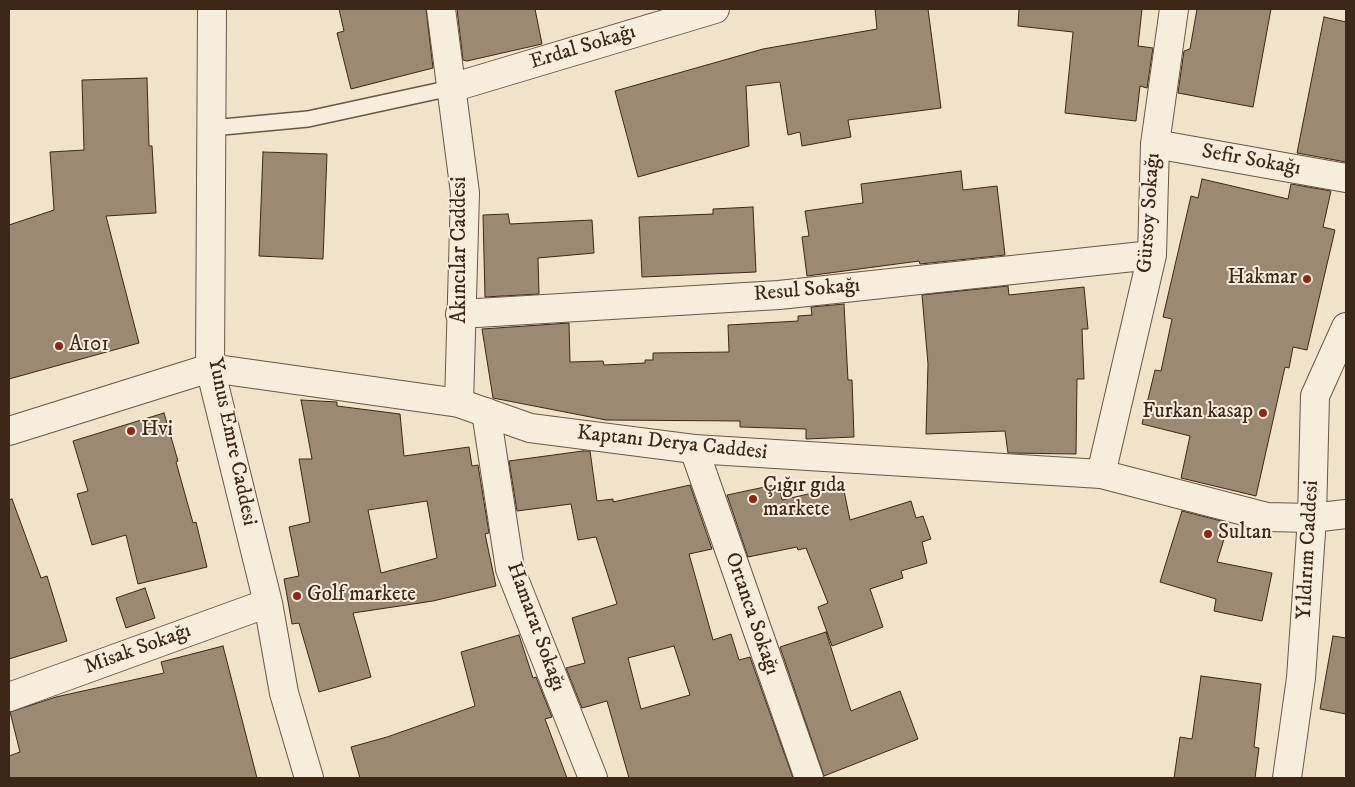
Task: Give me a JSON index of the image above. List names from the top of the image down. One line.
{"streets":{"street":["Erdal Sokağı","Sefir Sokağı","Gürsoy Sokağı","Akıncılar Caddesi","Resul Sokağı","Yunus Emre Caddesi","Kaptanı Derya Caddesi","Yıldırım Caddesi","Ortanca Sokağı","Hamarat Sokağı","Misak Sokağı"]},"crossings":[["Erdal Sokağı","Akıncılar Caddesi"],["Sefir Sokağı","Gürsoy Sokağı"],["Gürsoy Sokağı","Resul Sokağı"],["Gürsoy Sokağı","Kaptanı Derya Caddesi"],["Akıncılar Caddesi","Resul Sokağı"],["Akıncılar Caddesi","Kaptanı Derya Caddesi"],["Yunus Emre Caddesi","Kaptanı Derya Caddesi"],["Yunus Emre Caddesi","Misak Sokağı"],["Kaptanı Derya Caddesi","Yıldırım Caddesi"],["Kaptanı Derya Caddesi","Ortanca Sokağı"],["Kaptanı Derya Caddesi","Hamarat Sokağı"]],"places":["Hakmar","A101","Furkan kasap","Hvi","Çığır gıda markete","Sultan","Golf markete"]}
